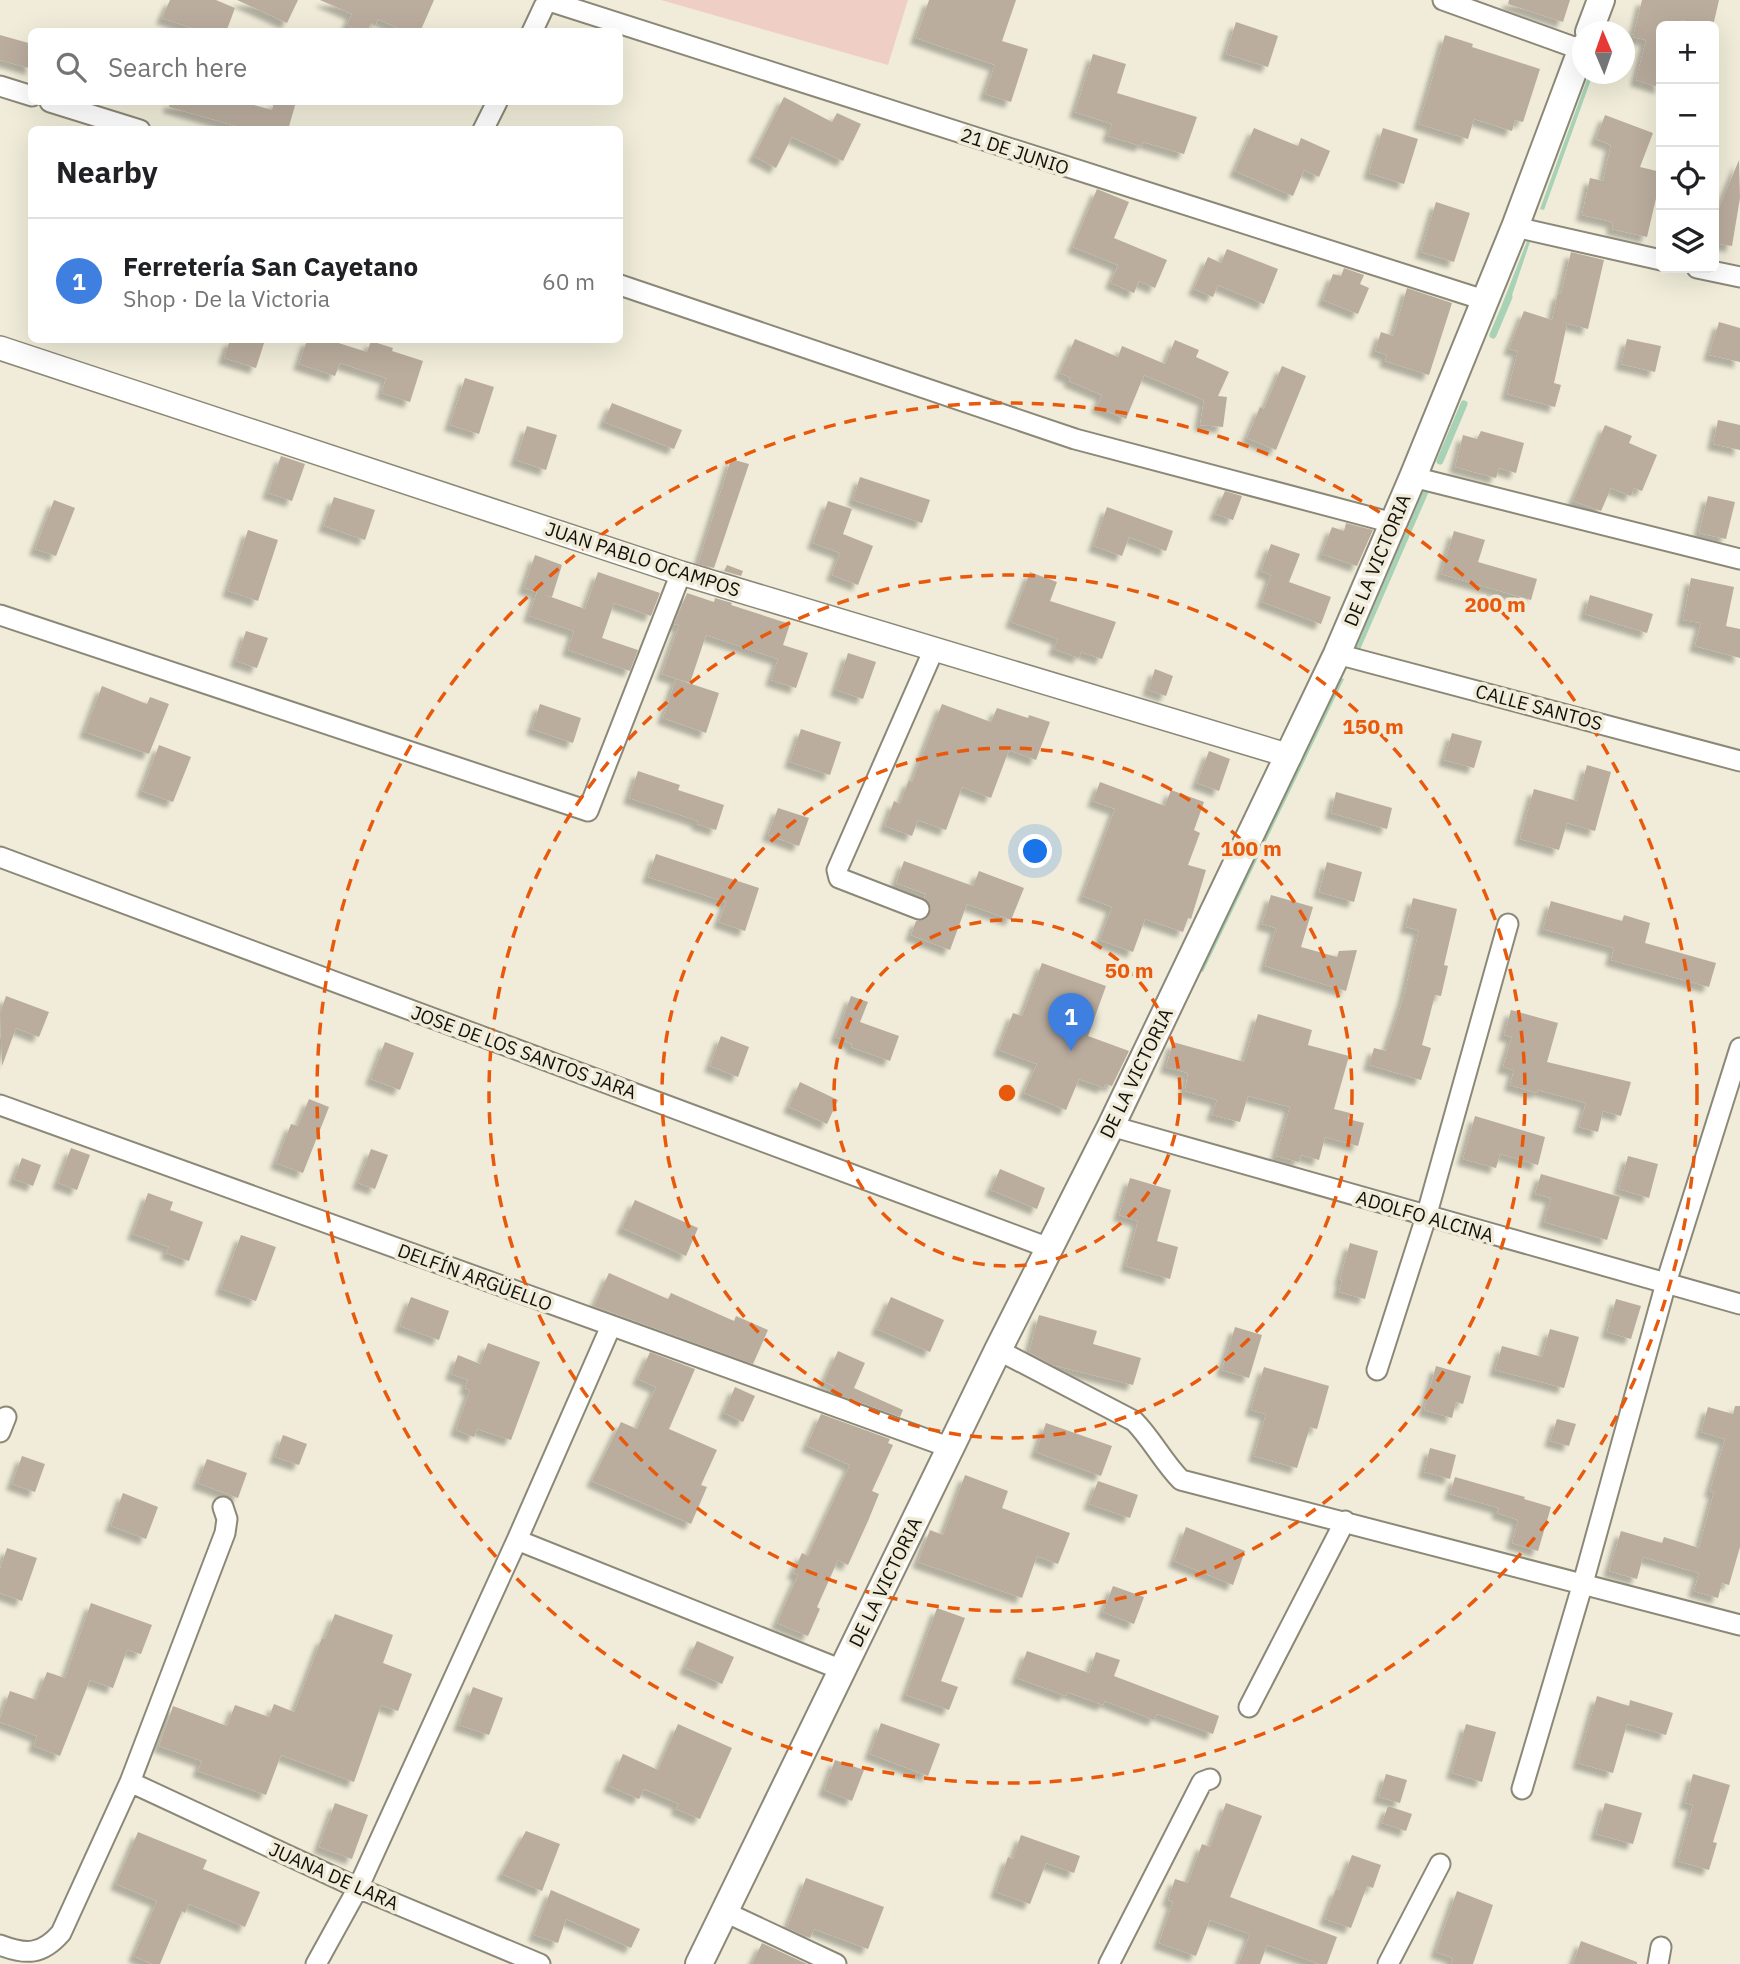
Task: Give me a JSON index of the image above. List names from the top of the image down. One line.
{"streets":{"main road":["DE LA VICTORIA"],"street":["21 DE JUNIO","JUAN PABLO OCAMPOS","CALLE SANTOS","JOSE DE LOS SANTOS JARA","ADOLFO ALCINA","DELFÍN ARGÜELLO","JUANA DE LARA"]},"crossings":[["21 DE JUNIO","DE LA VICTORIA"],["JUAN PABLO OCAMPOS","DE LA VICTORIA"],["DE LA VICTORIA","CALLE SANTOS"],["DE LA VICTORIA","JOSE DE LOS SANTOS JARA"],["DE LA VICTORIA","ADOLFO ALCINA"],["DE LA VICTORIA","DELFÍN ARGÜELLO"]],"north":"top","page":{"map_buttons":["+","−"],"search":"Search here","heading":"Nearby","list":[{"mark":"1","name":"Ferretería San Cayetano","note":"Shop · De la Victoria","value":"60 m"}],"pins":"1"},"rings":["200 m","150 m","100 m","50 m"]}
